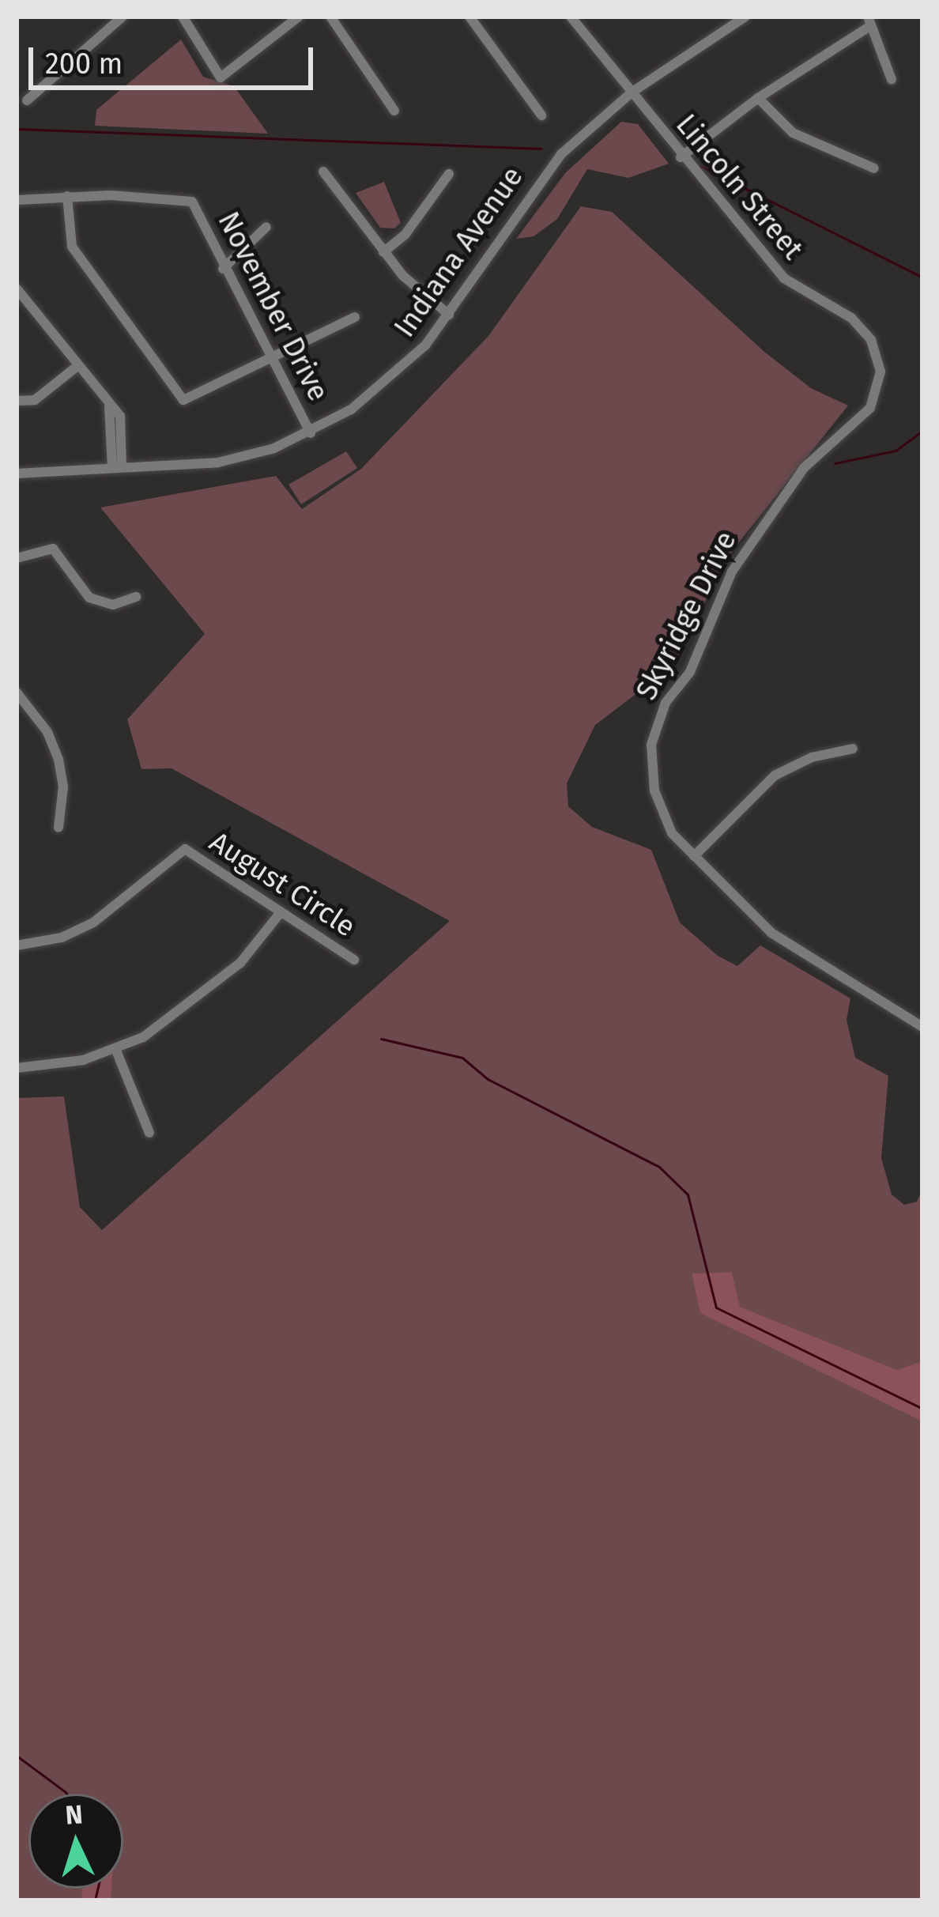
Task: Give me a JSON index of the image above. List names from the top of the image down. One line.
{"streets":{"street":["Lincoln Street","Indiana Avenue","November Drive","Skyridge Drive","August Circle"]},"crossings":[["Lincoln Street","Indiana Avenue"],["Lincoln Street","Skyridge Drive"],["Indiana Avenue","November Drive"]],"scale_bar":"200 m","north":"top"}
